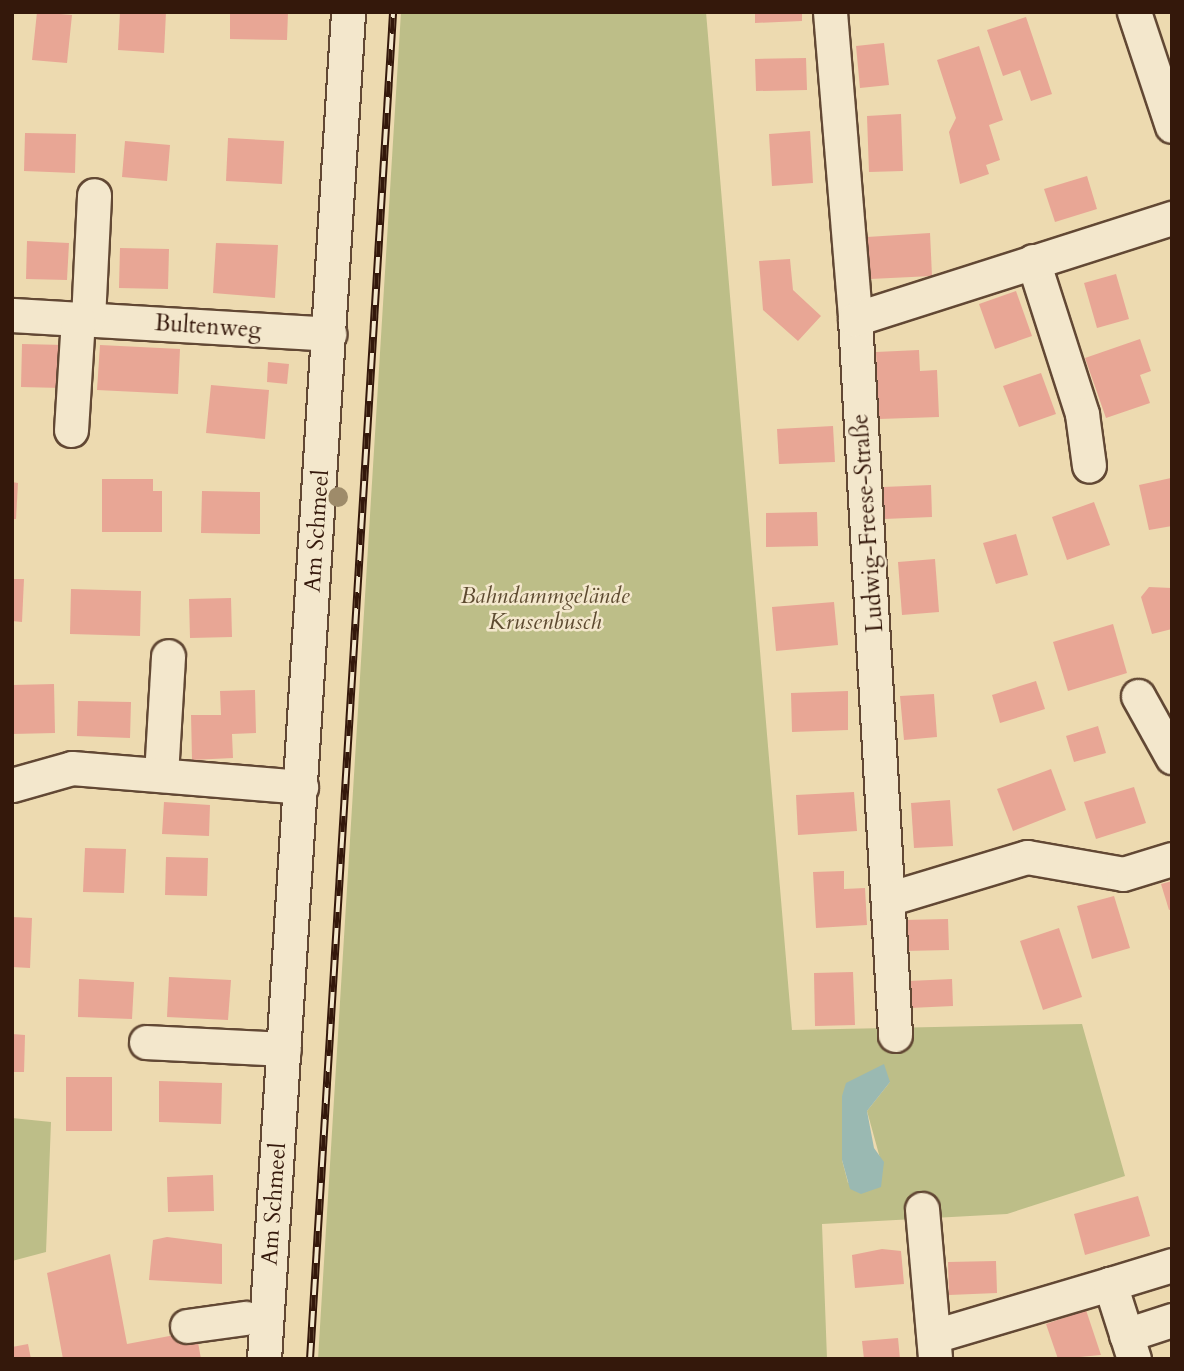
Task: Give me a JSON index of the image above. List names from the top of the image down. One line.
{"streets":{"street":["Bultenweg","Ludwig-Freese-Straße","Am Schmeel"]},"crossings":[["Bultenweg","Am Schmeel"]],"parks":["Bahndammgelände Krusenbusch"]}
